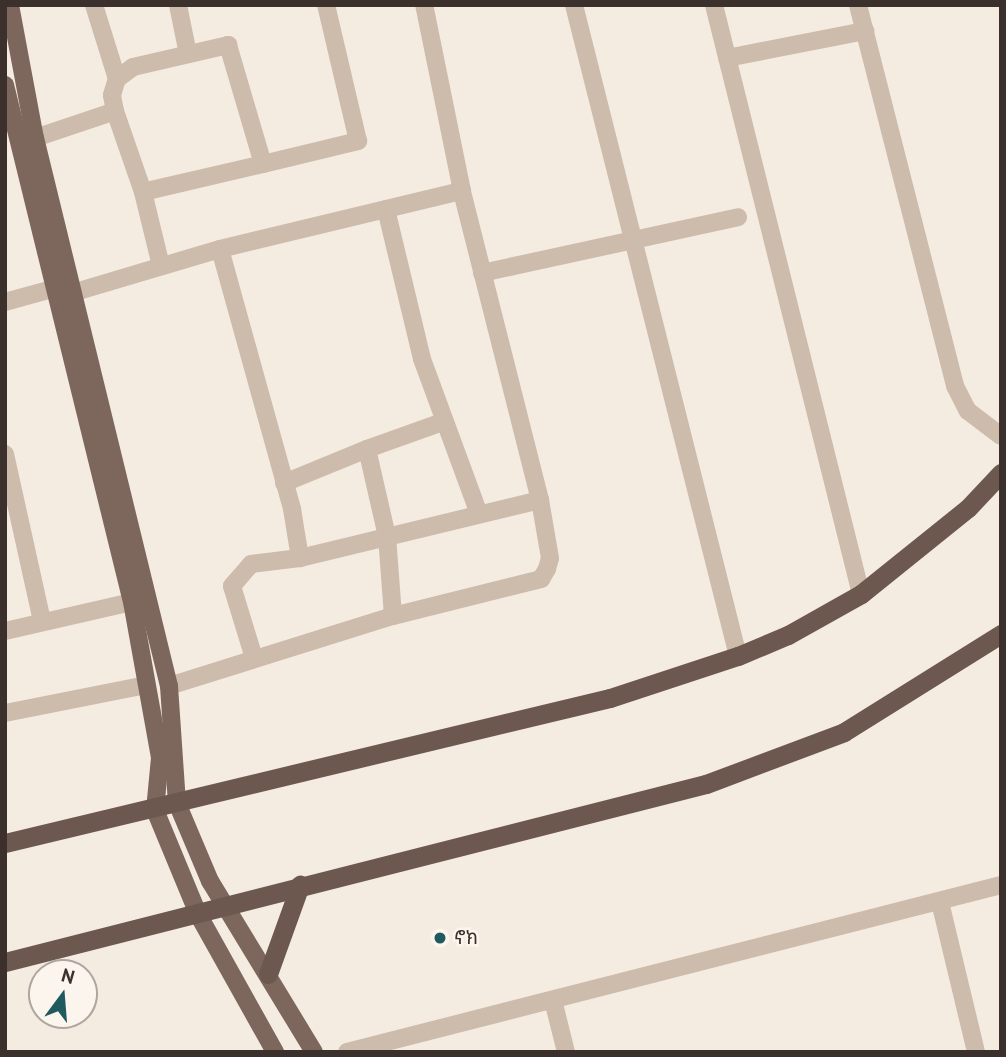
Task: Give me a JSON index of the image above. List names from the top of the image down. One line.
{"places":["ኖክ"],"north":"top"}
